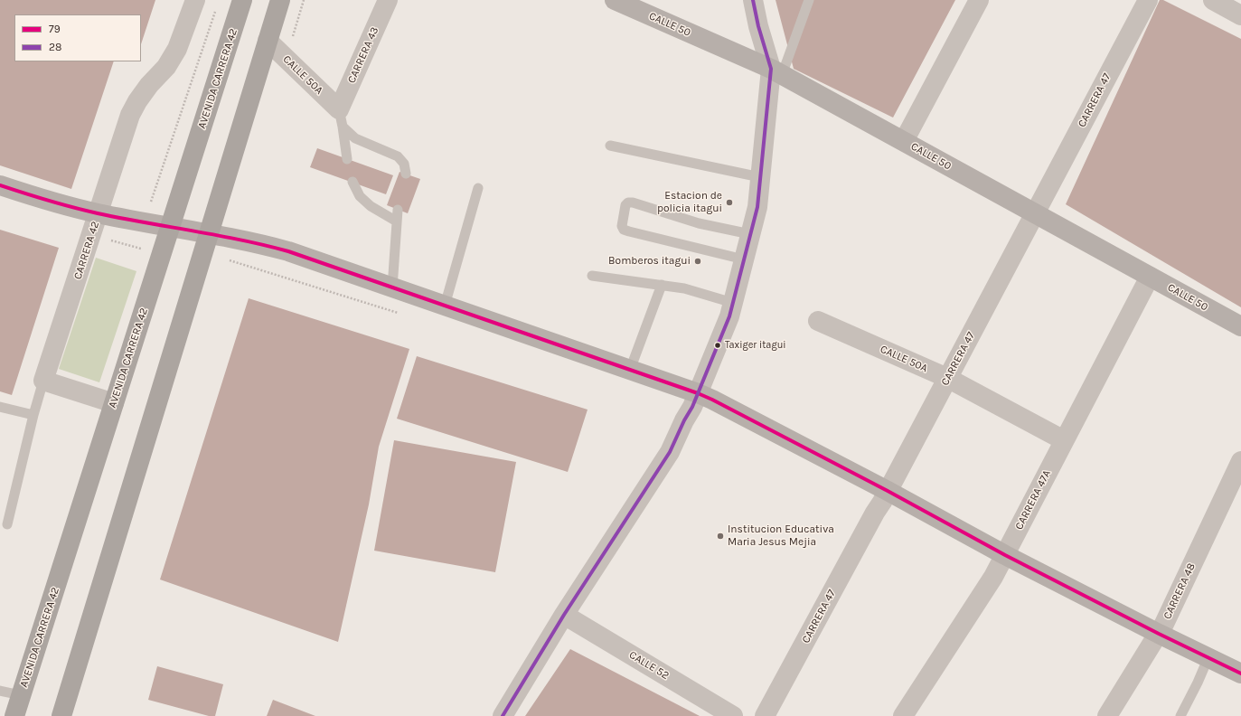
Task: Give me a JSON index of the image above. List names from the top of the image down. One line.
{"streets":{"highway":["AVENIDA CARRERA 42"],"street":["CALLE 50","CARRERA 43","CALLE 50A","CARRERA 47","CARRERA 42","CARRERA 47A","CARRERA 48","CALLE 52"]},"crossings":[["CALLE 50","CARRERA 47"],["CALLE 50","CARRERA 47A"],["CARRERA 43","CALLE 50A"],["CALLE 50A","CARRERA 47"],["CALLE 50A","CARRERA 47A"]],"places":["Estacion de policia itagui","Bomberos itagui","Taxiger itagui","Institucion Educativa Maria Jesus Mejia"],"lines":["transit line 28","transit line 79"],"legend":["79","28"]}
